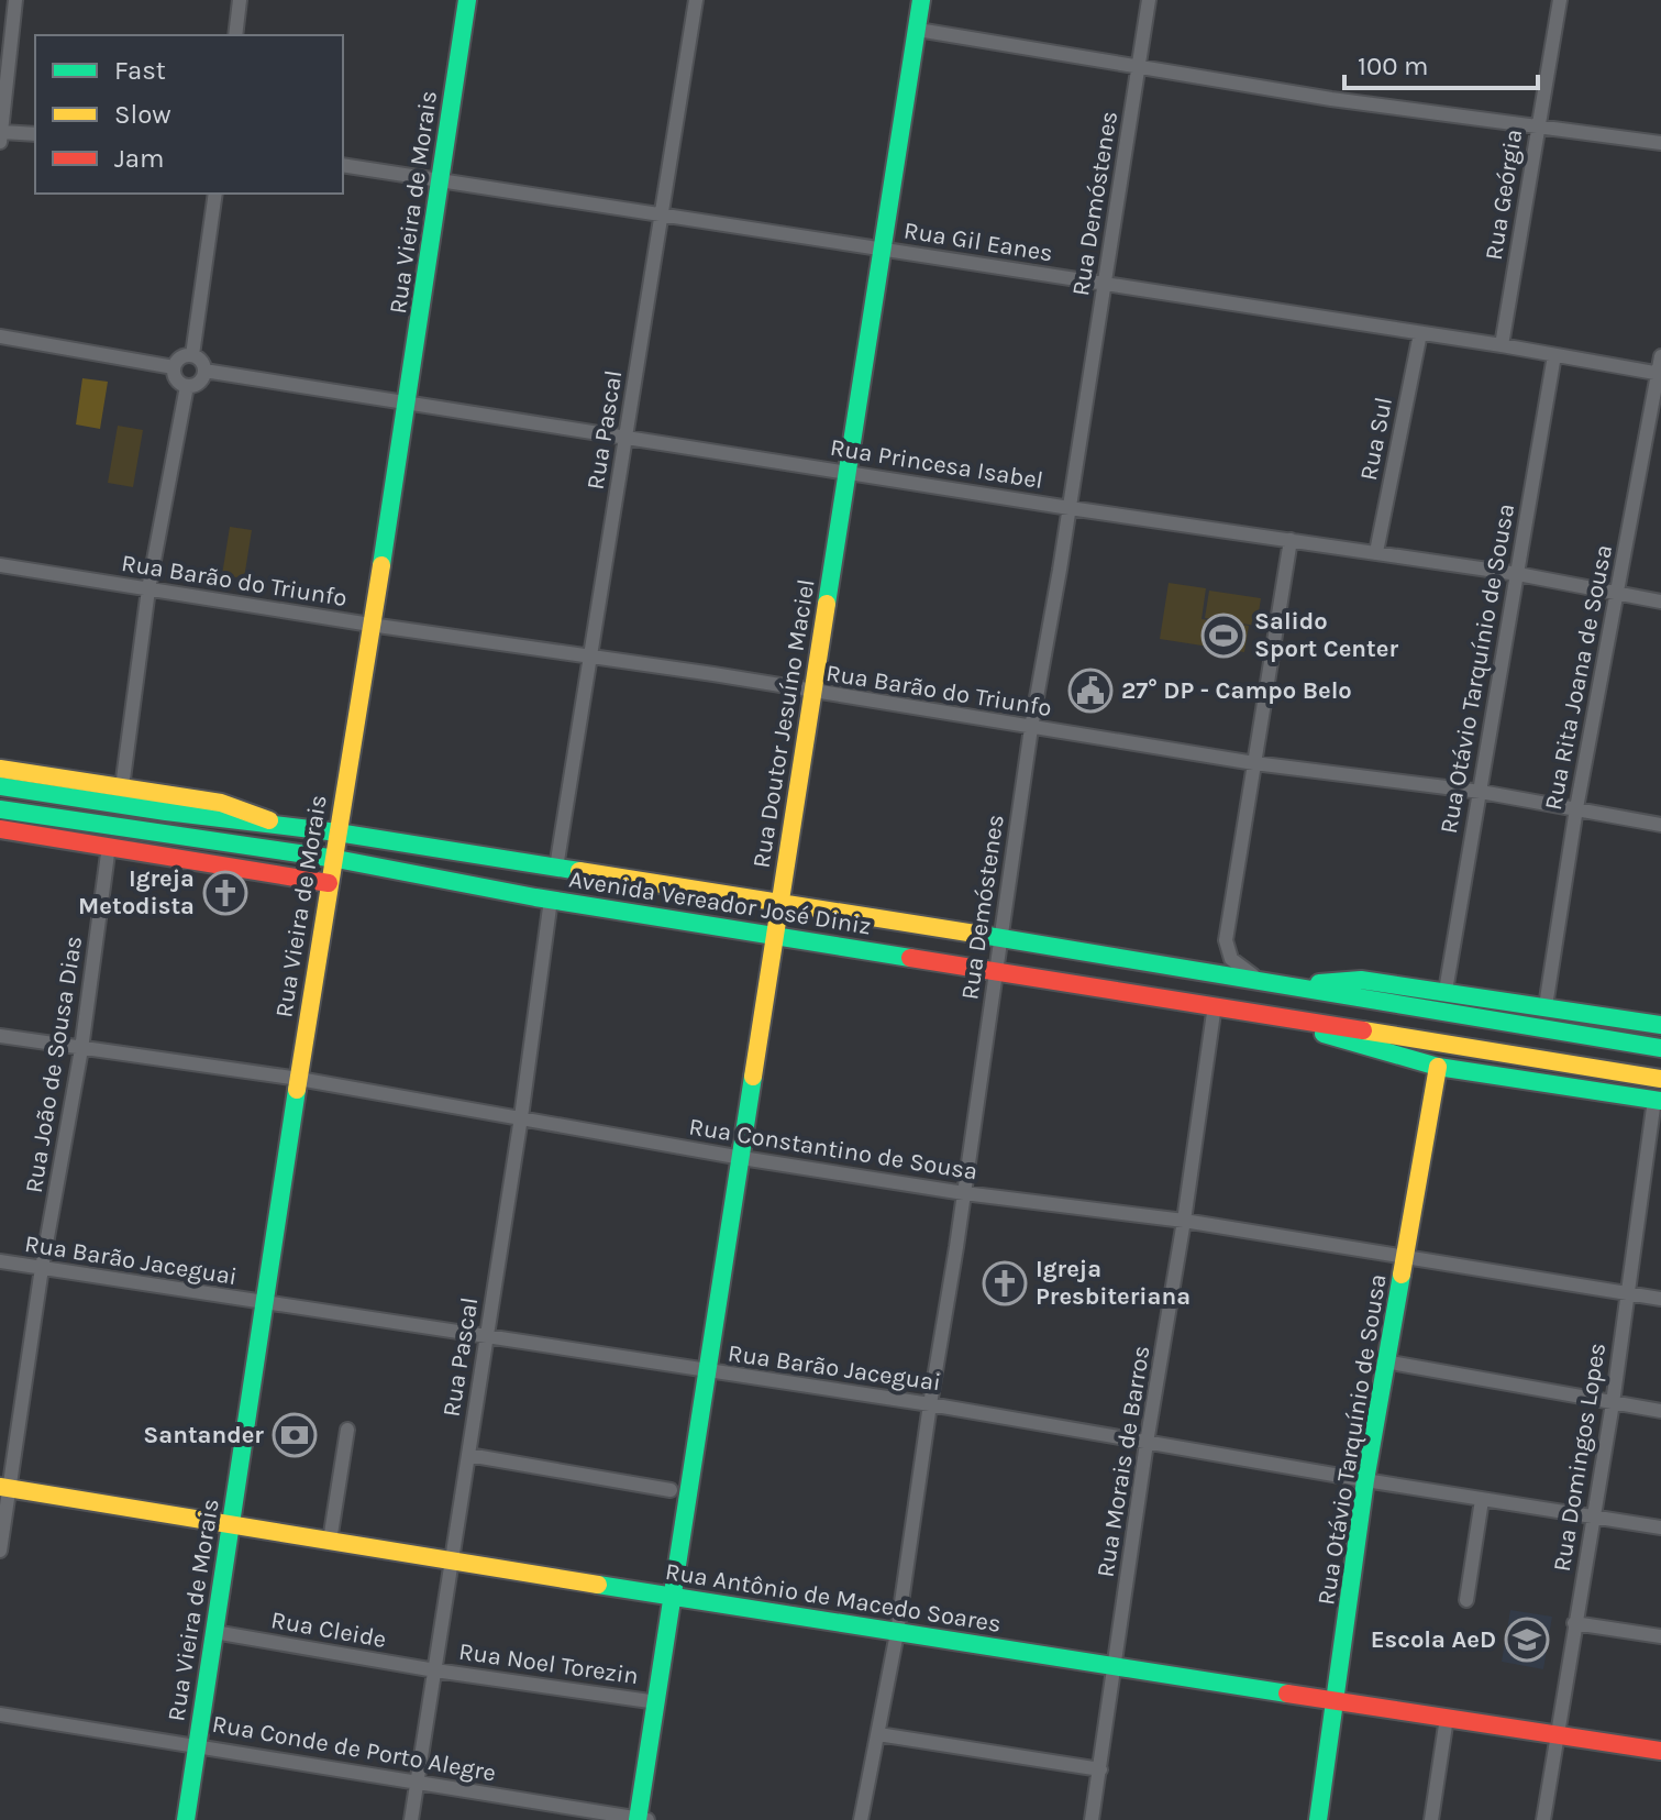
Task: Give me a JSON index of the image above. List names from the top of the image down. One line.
{"streets":{"main road":["Rua Vieira de Morais","Rua Otávio Tarquínio de Sousa","Rua Doutor Jesuíno Maciel","Avenida Vereador José Diniz","Rua Antônio de Macedo Soares"],"street":["Rua Geórgia","Rua Demóstenes","Rua Gil Eanes","Rua Pascal","Rua Sul","Rua Princesa Isabel","Rua Barão do Triunfo","Rua Rita Joana de Sousa","Rua João de Sousa Dias","Rua Constantino de Sousa","Rua Barão Jaceguai","Rua Domingos Lopes","Rua Morais de Barros","Rua Cleide","Rua Noel Torezin","Rua Conde de Porto Alegre"]},"crossings":[["Rua Geórgia","Rua Gil Eanes"],["Rua Vieira de Morais","Rua Gil Eanes"],["Rua Vieira de Morais","Rua Princesa Isabel"],["Rua Vieira de Morais","Rua Barão do Triunfo"],["Rua Vieira de Morais","Avenida Vereador José Diniz"],["Rua Vieira de Morais","Rua Constantino de Sousa"],["Rua Vieira de Morais","Rua Barão Jaceguai"],["Rua Vieira de Morais","Rua Antônio de Macedo Soares"],["Rua Vieira de Morais","Rua Cleide"],["Rua Vieira de Morais","Rua Conde de Porto Alegre"],["Rua Demóstenes","Rua Gil Eanes"],["Rua Demóstenes","Rua Princesa Isabel"],["Rua Demóstenes","Rua Barão do Triunfo"],["Rua Demóstenes","Avenida Vereador José Diniz"],["Rua Demóstenes","Rua Constantino de Sousa"],["Rua Demóstenes","Rua Barão Jaceguai"],["Rua Demóstenes","Rua Antônio de Macedo Soares"],["Rua Gil Eanes","Rua Pascal"],["Rua Gil Eanes","Rua Sul"],["Rua Gil Eanes","Rua Otávio Tarquínio de Sousa"],["Rua Gil Eanes","Rua Rita Joana de Sousa"],["Rua Gil Eanes","Rua Doutor Jesuíno Maciel"],["Rua Pascal","Rua Princesa Isabel"],["Rua Pascal","Rua Barão do Triunfo"],["Rua Pascal","Avenida Vereador José Diniz"],["Rua Pascal","Rua Constantino de Sousa"],["Rua Pascal","Rua Barão Jaceguai"],["Rua Pascal","Rua Antônio de Macedo Soares"],["Rua Pascal","Rua Cleide"],["Rua Pascal","Rua Noel Torezin"],["Rua Pascal","Rua Conde de Porto Alegre"],["Rua Sul","Rua Princesa Isabel"],["Rua Princesa Isabel","Rua Otávio Tarquínio de Sousa"],["Rua Princesa Isabel","Rua Rita Joana de Sousa"],["Rua Princesa Isabel","Rua Doutor Jesuíno Maciel"],["Rua Barão do Triunfo","Rua Otávio Tarquínio de Sousa"],["Rua Barão do Triunfo","Rua Rita Joana de Sousa"],["Rua Barão do Triunfo","Rua Doutor Jesuíno Maciel"],["Rua Otávio Tarquínio de Sousa","Rua Constantino de Sousa"],["Rua Otávio Tarquínio de Sousa","Rua Barão Jaceguai"],["Rua Otávio Tarquínio de Sousa","Rua Antônio de Macedo Soares"],["Rua Doutor Jesuíno Maciel","Avenida Vereador José Diniz"],["Rua Doutor Jesuíno Maciel","Rua Constantino de Sousa"],["Rua Doutor Jesuíno Maciel","Rua Barão Jaceguai"],["Rua Doutor Jesuíno Maciel","Rua Antônio de Macedo Soares"],["Rua Doutor Jesuíno Maciel","Rua Noel Torezin"],["Rua Doutor Jesuíno Maciel","Rua Conde de Porto Alegre"],["Avenida Vereador José Diniz","Rua Morais de Barros"],["Rua João de Sousa Dias","Rua Constantino de Sousa"],["Rua João de Sousa Dias","Rua Barão Jaceguai"],["Rua João de Sousa Dias","Rua Antônio de Macedo Soares"],["Rua Constantino de Sousa","Rua Domingos Lopes"],["Rua Constantino de Sousa","Rua Morais de Barros"],["Rua Barão Jaceguai","Rua Domingos Lopes"],["Rua Barão Jaceguai","Rua Morais de Barros"],["Rua Domingos Lopes","Rua Antônio de Macedo Soares"],["Rua Morais de Barros","Rua Antônio de Macedo Soares"],["Rua Cleide","Rua Noel Torezin"]],"places":{"sports":["Salido Sport Center"],"public building":["27° DP - Campo Belo"],"church":["Igreja Metodista","Igreja Presbiteriana"],"bank":["Santander"],"school or university":["Escola AeD"]},"legend":["Fast","Slow","Jam"],"scale_bar":"100 m"}
